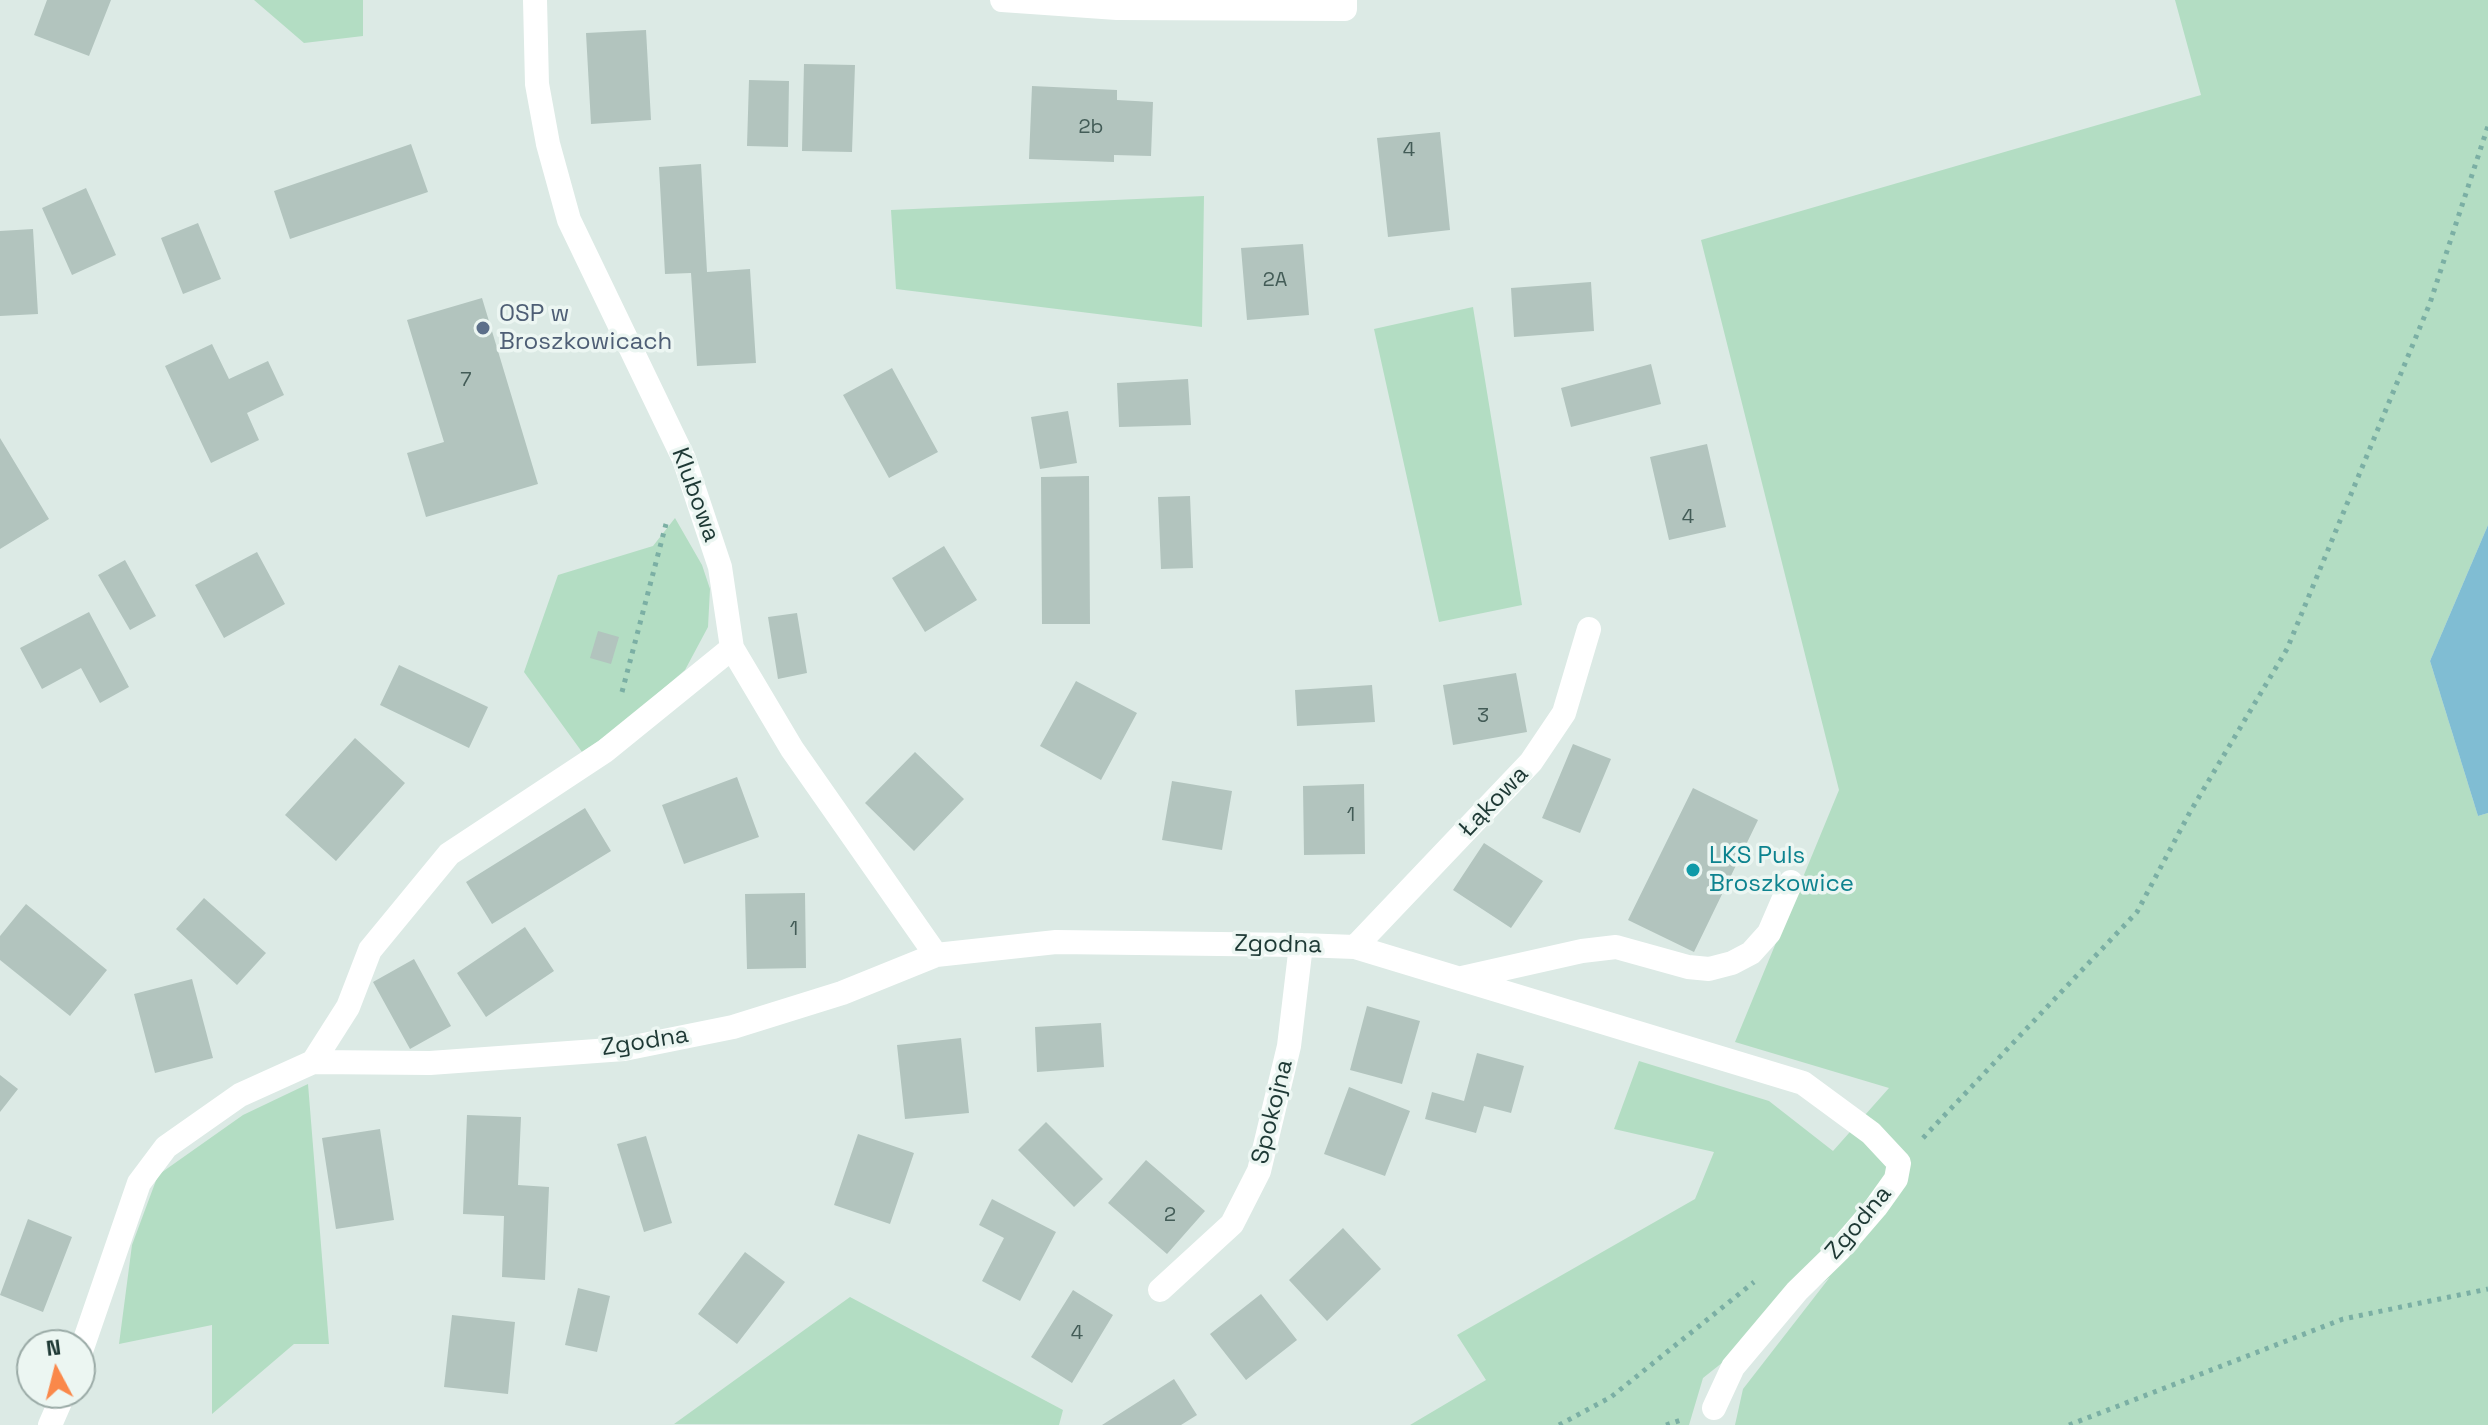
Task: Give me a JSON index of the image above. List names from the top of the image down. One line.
{"streets":{"street":["Klubowa","Łąkowa","Zgodna","Spokojna"]},"crossings":[["Klubowa","Zgodna"],["Łąkowa","Zgodna"],["Zgodna","Spokojna"]],"places":["OSP w Broszkowicach","LKS Puls Broszkowice"],"house_numbers":["2b","4","2A","7","4","3","1","1","2","4"],"north":"top"}
